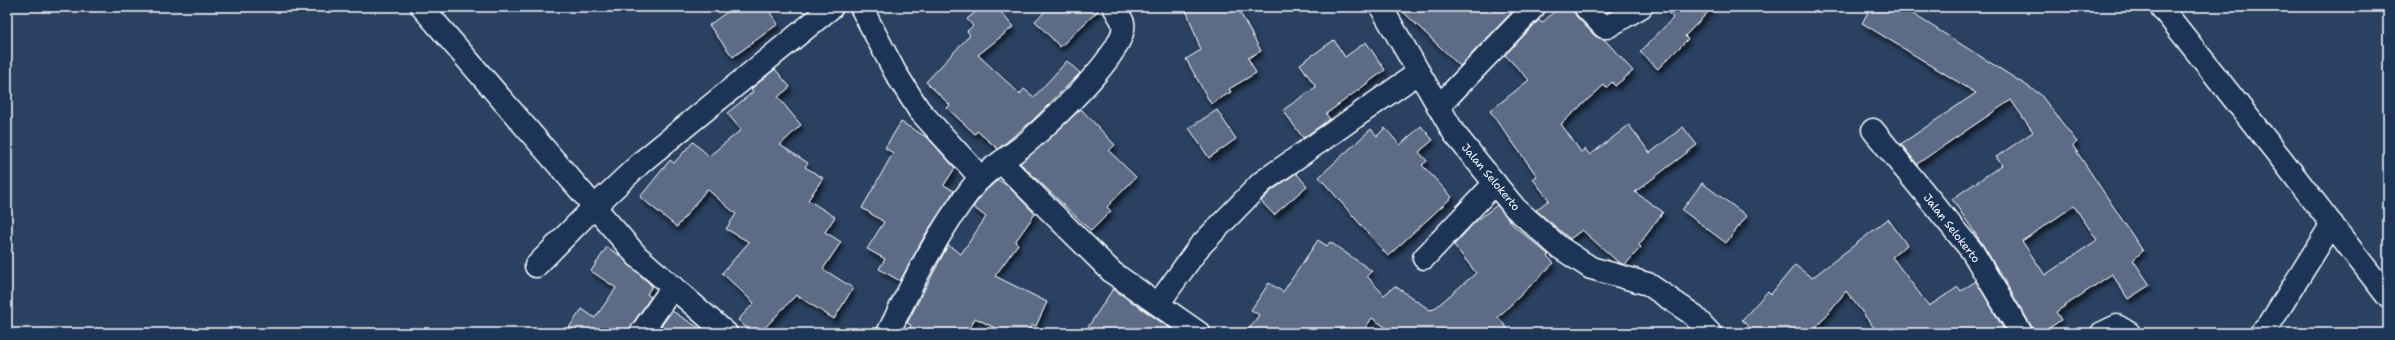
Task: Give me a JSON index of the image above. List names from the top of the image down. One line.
{"streets":{"street":["Jalan Selokerto"]}}
